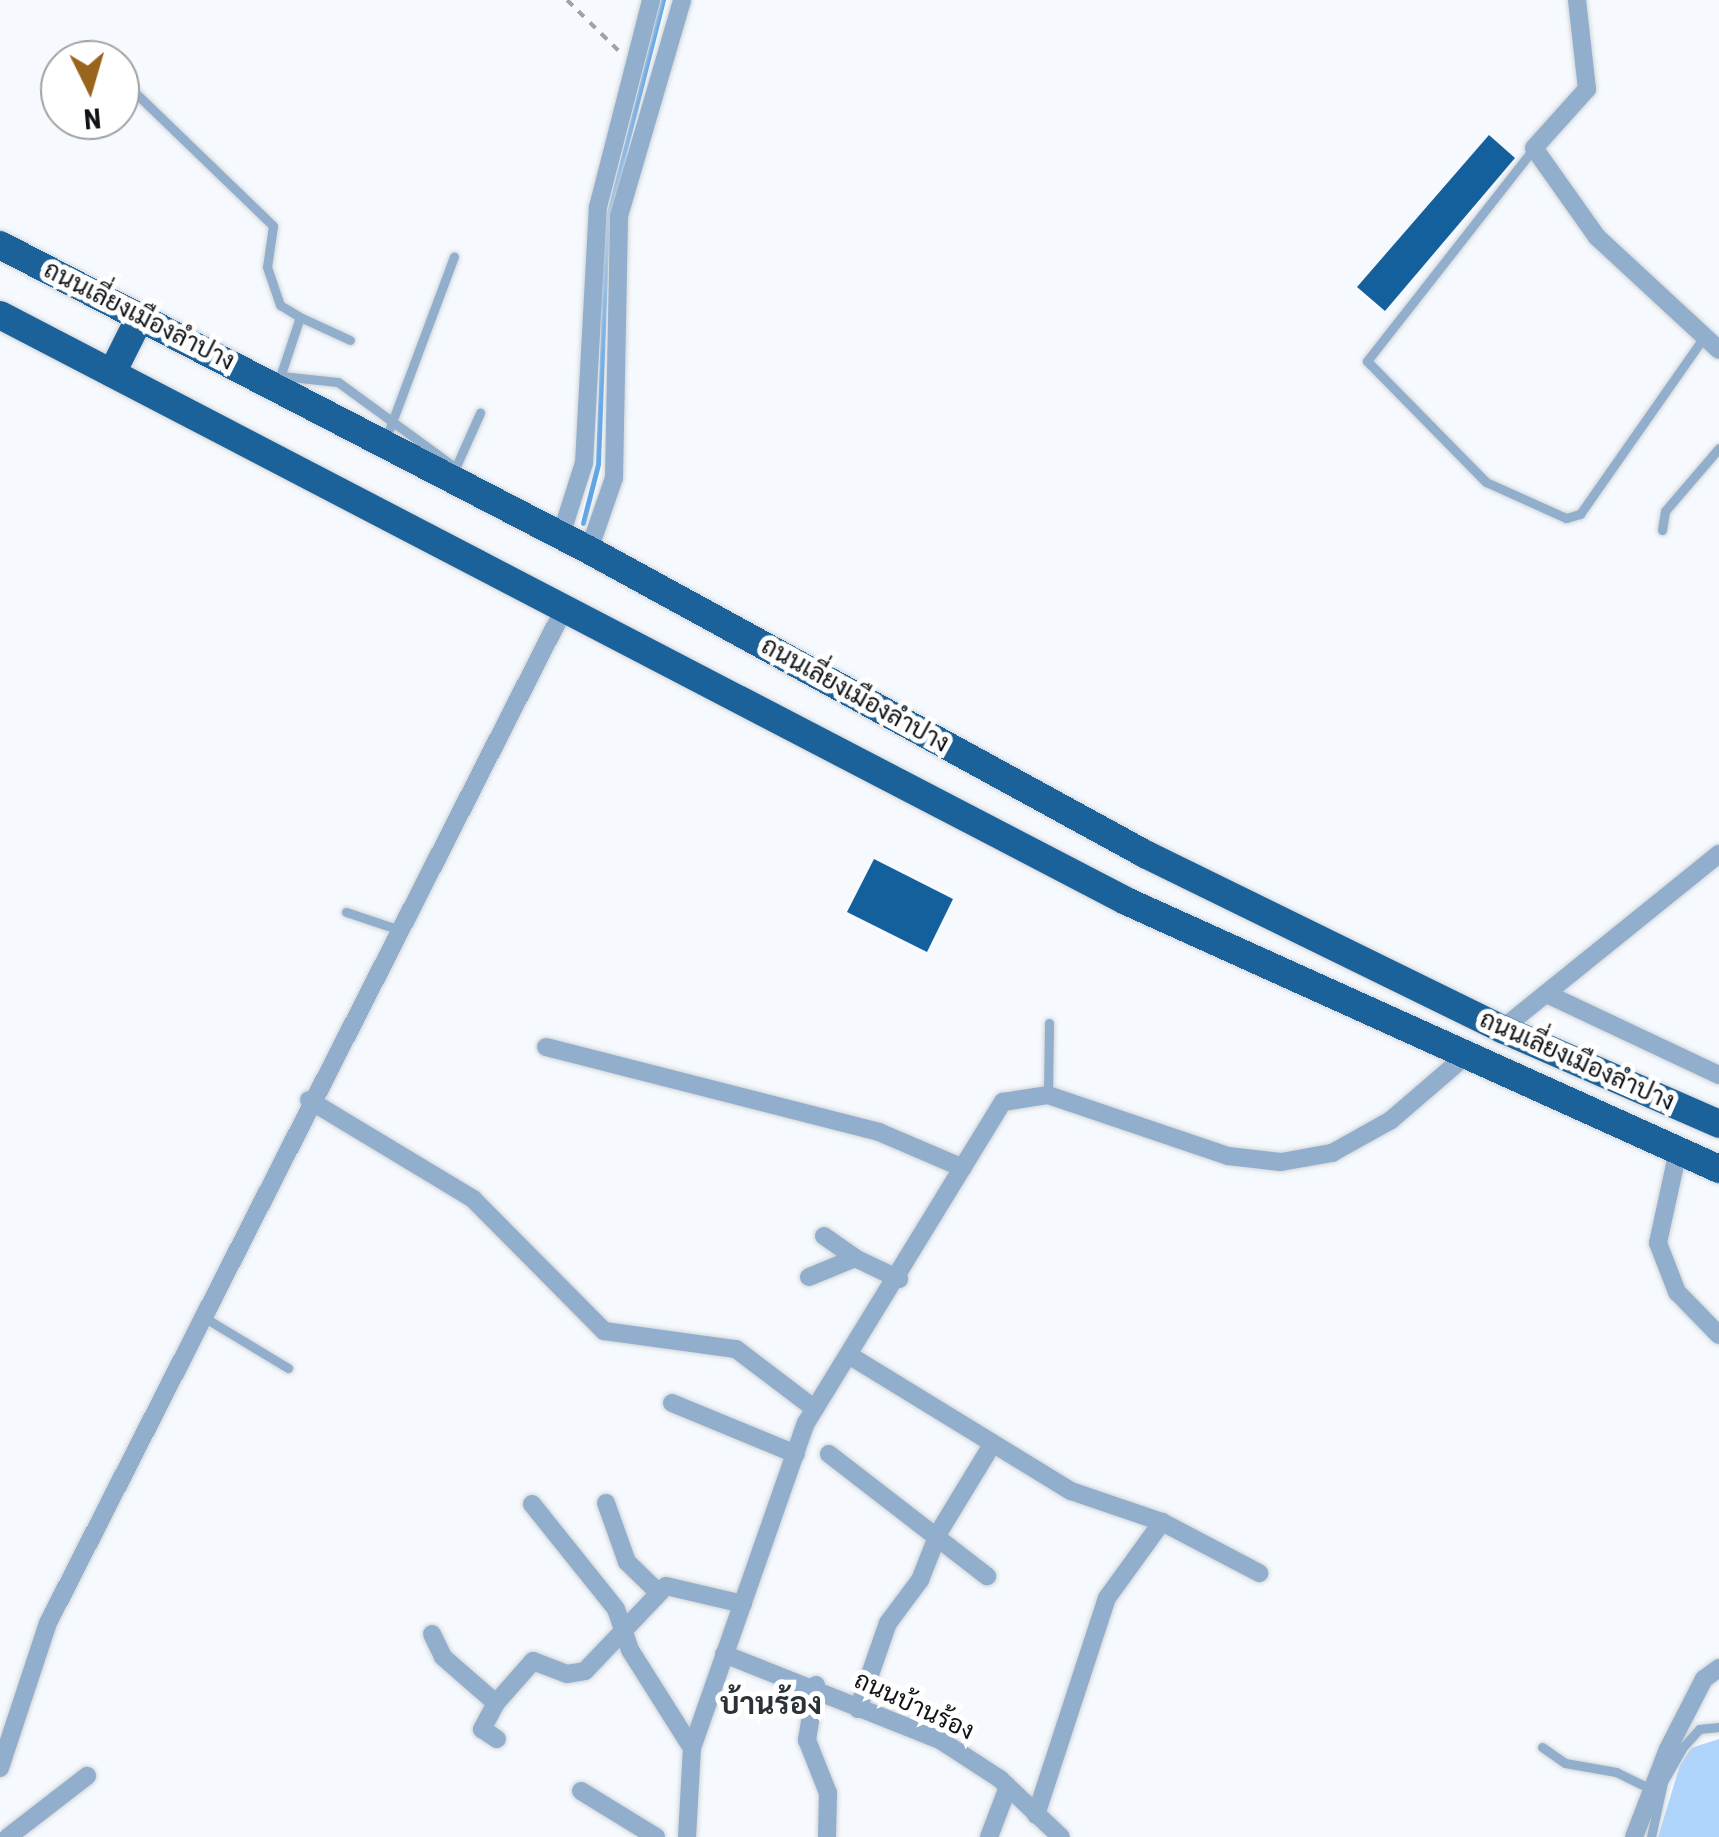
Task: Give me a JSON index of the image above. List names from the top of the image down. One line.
{"streets":{"highway":["ถนนเลี่ยงเมืองลำปาง"],"street":["ถนนบ้านร้อง"]},"districts":["บ้านร้อง"],"north":"bottom"}
